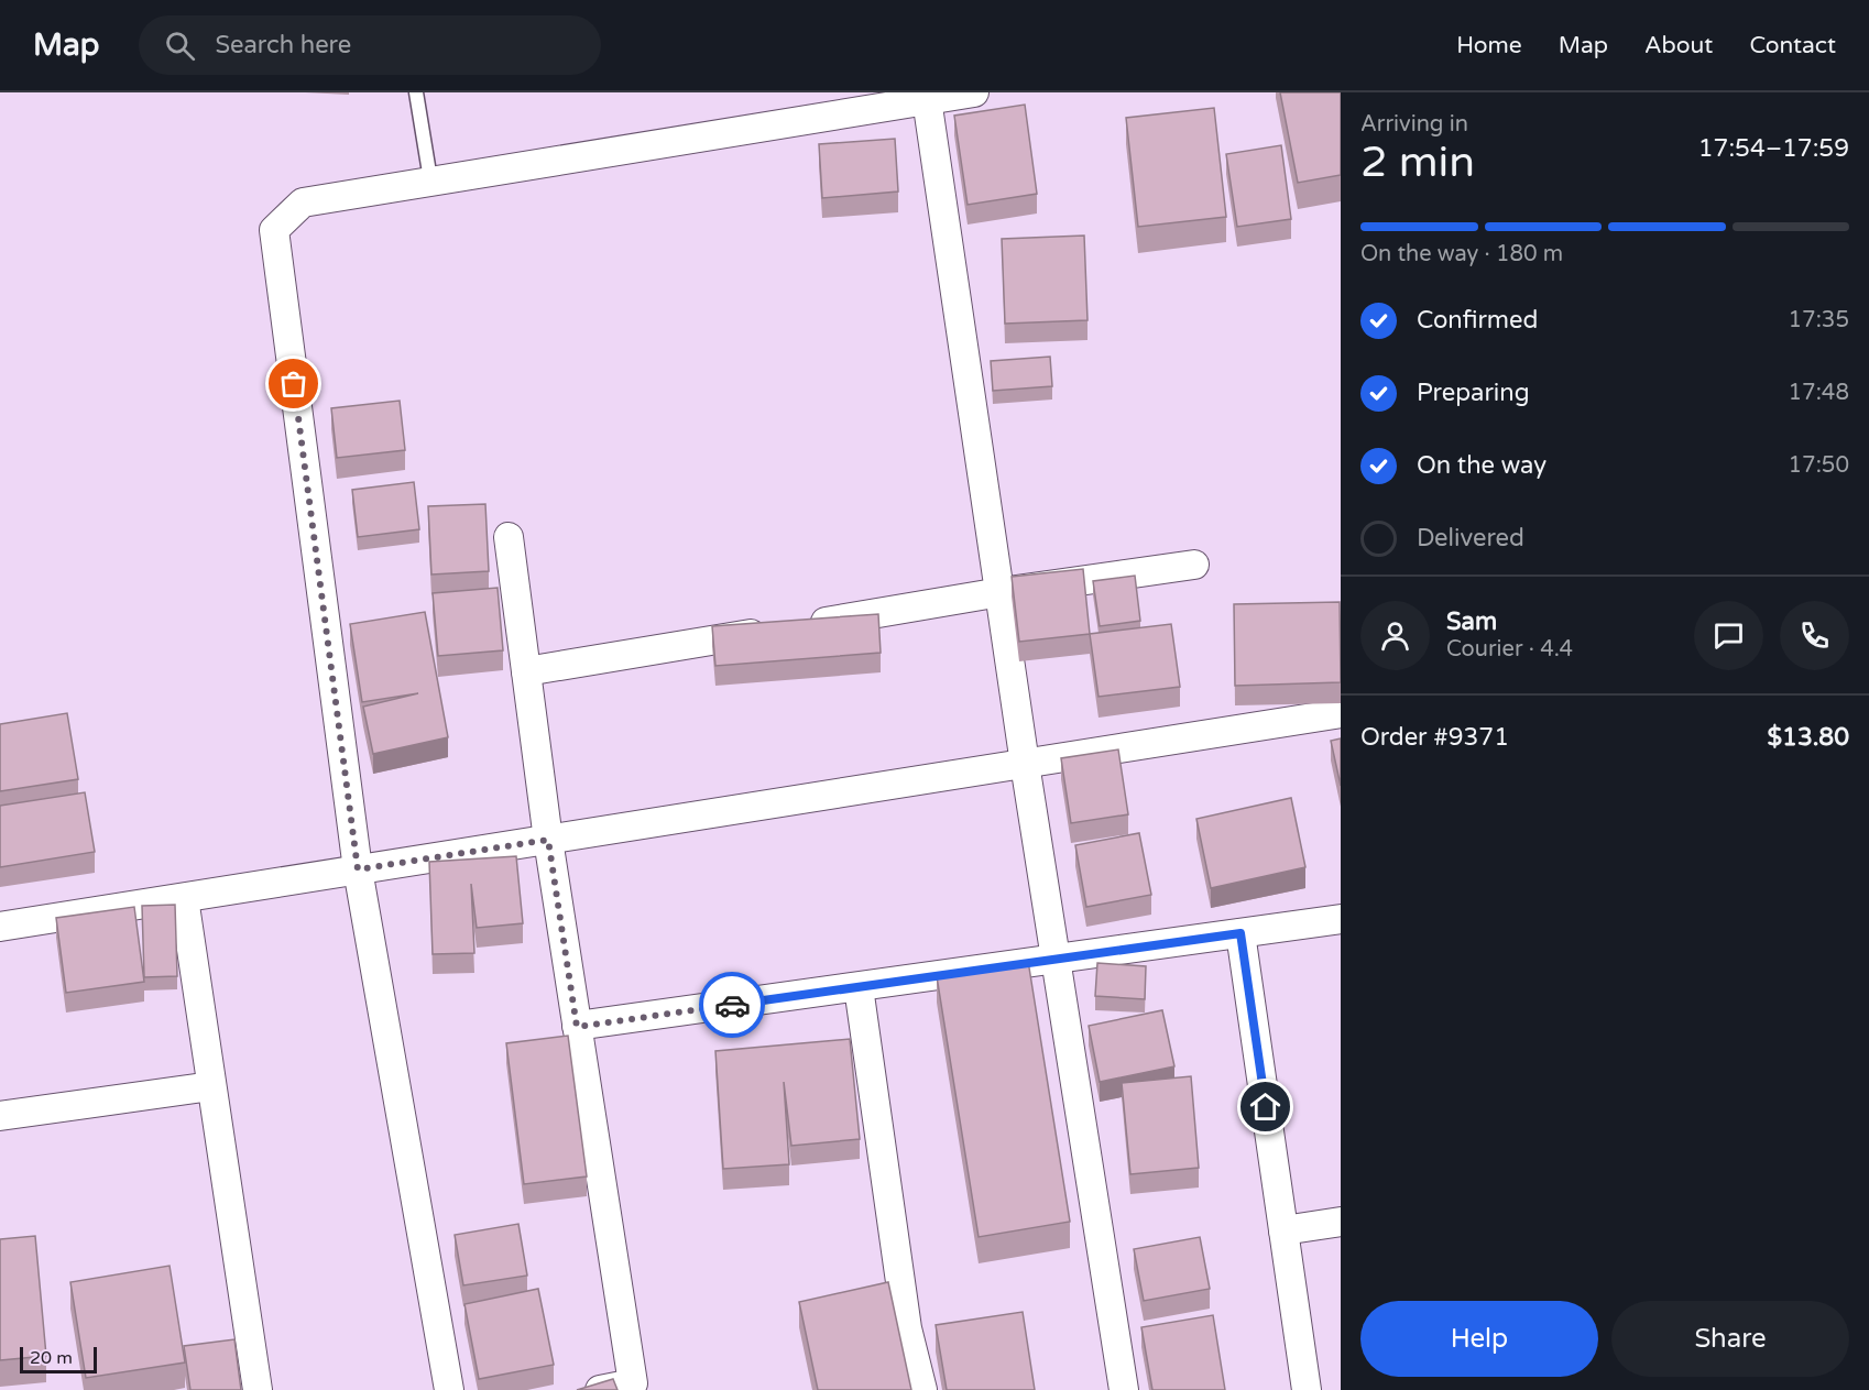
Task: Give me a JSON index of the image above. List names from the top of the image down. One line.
{"scale_bar":"20 m","page":{"header":"Map","search":"Search here","nav":["Home","Map","About","Contact"],"heading":["2 min","Arriving in","17:54–17:59"],"panel":["Sam","Courier · 4.4","Order #9371","$13.80"],"bar":"On the way · 180 m","list":[["Confirmed","17:35"],["Preparing","17:48"],["On the way","17:50"],"Delivered"],"buttons":["Help","Share"],"scale":"20 m"}}
